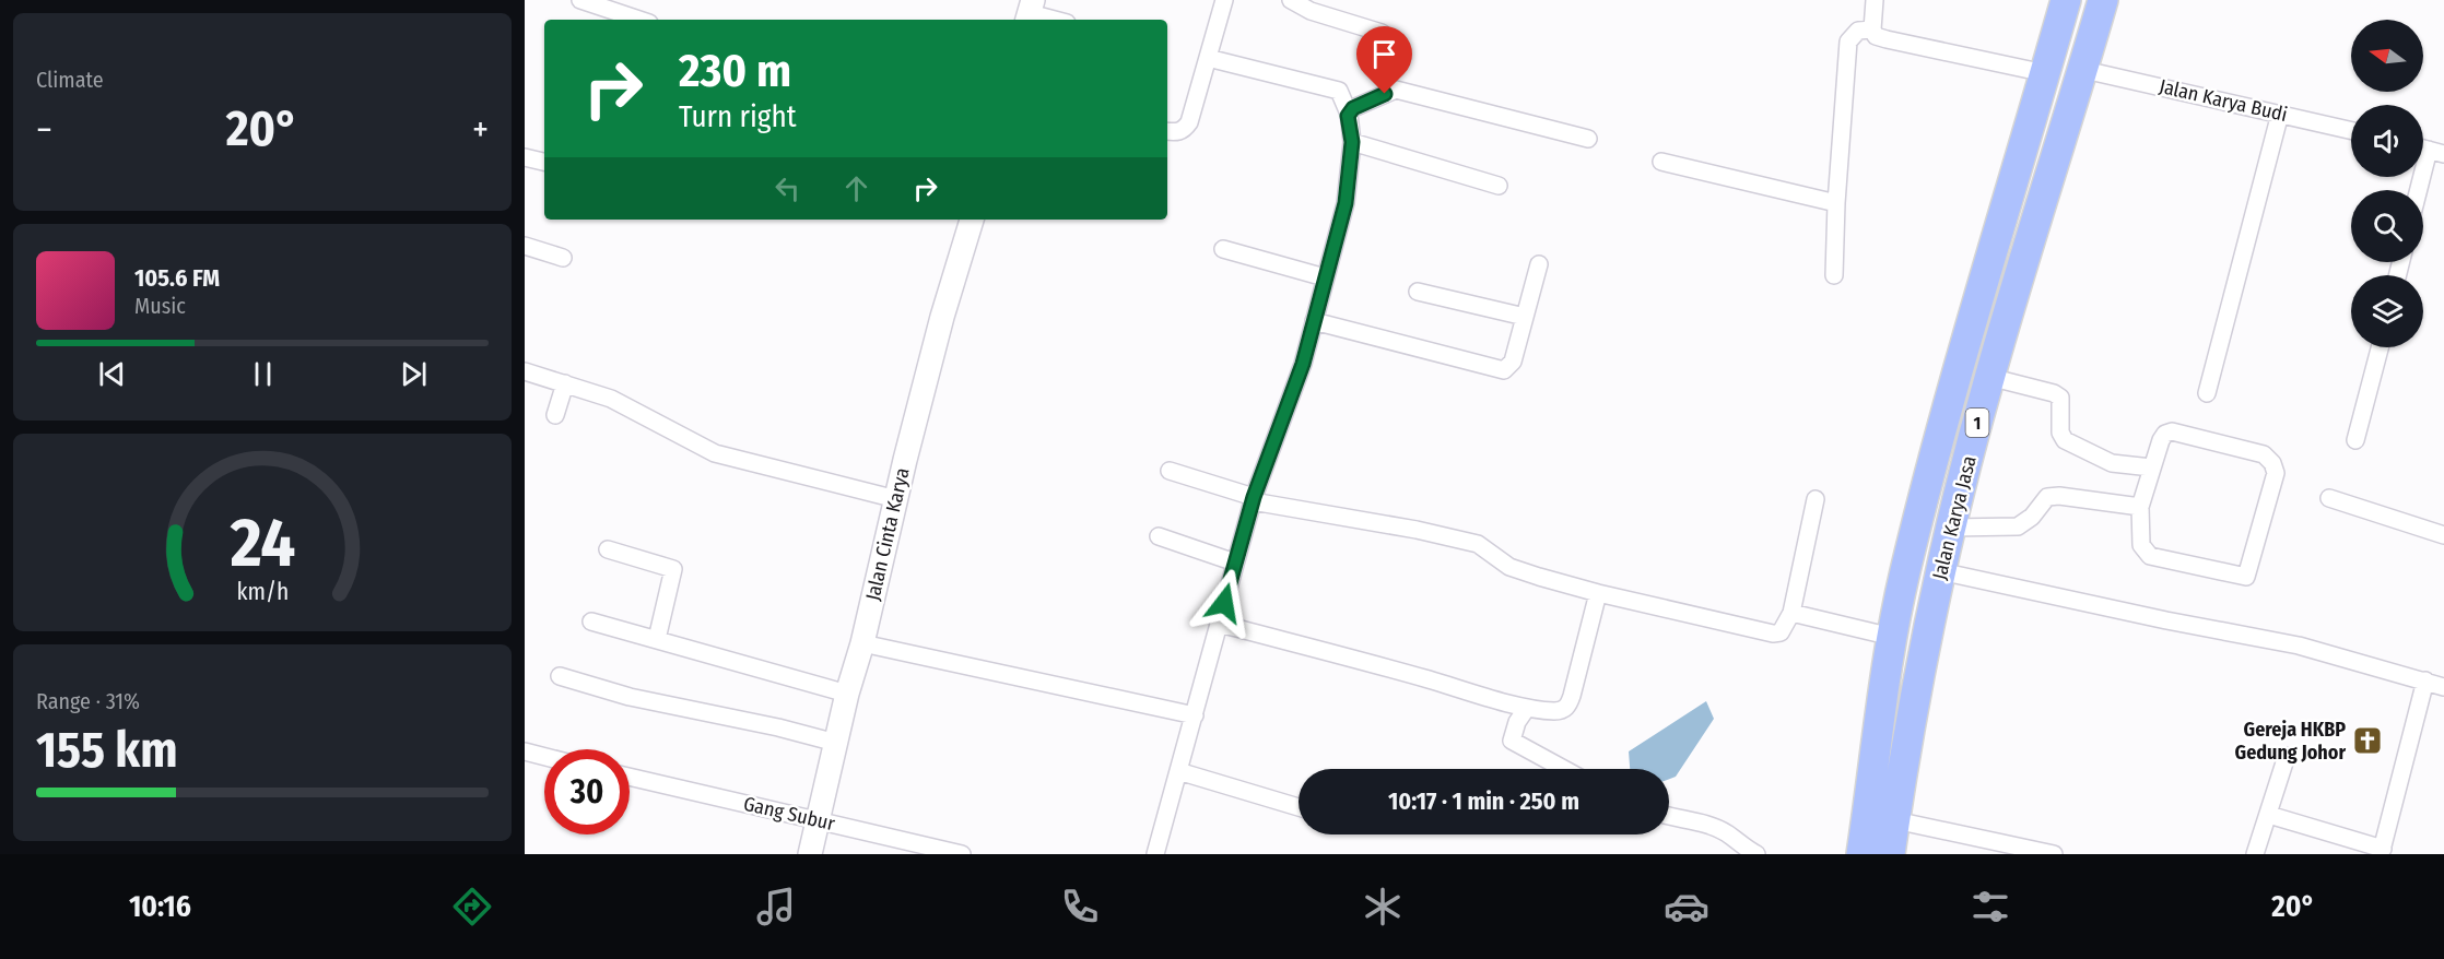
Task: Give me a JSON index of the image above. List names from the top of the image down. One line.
{"streets":{"highway":["1","Jalan Karya Jasa"],"street":["Jalan Karya Budi","Jalan Cinta Karya","Gang Subur"]},"crossings":[["Jalan Karya Budi","Jalan Karya Jasa"],["Jalan Cinta Karya","Gang Subur"]],"places":{"church":["Gereja HKBP Gedung Johor"]},"north":"left","page":{"tile":["Climate",["Range · 31%","155 km"]],"turn":["230 m","Turn right"],"heat":["−","20°","+"],"song":["105.6 FM","Music"],"limit":"30","trip":"10:17 · 1 min · 250 m","tabs":["10:16","20°"],"gauge":["24","km/h"]}}
